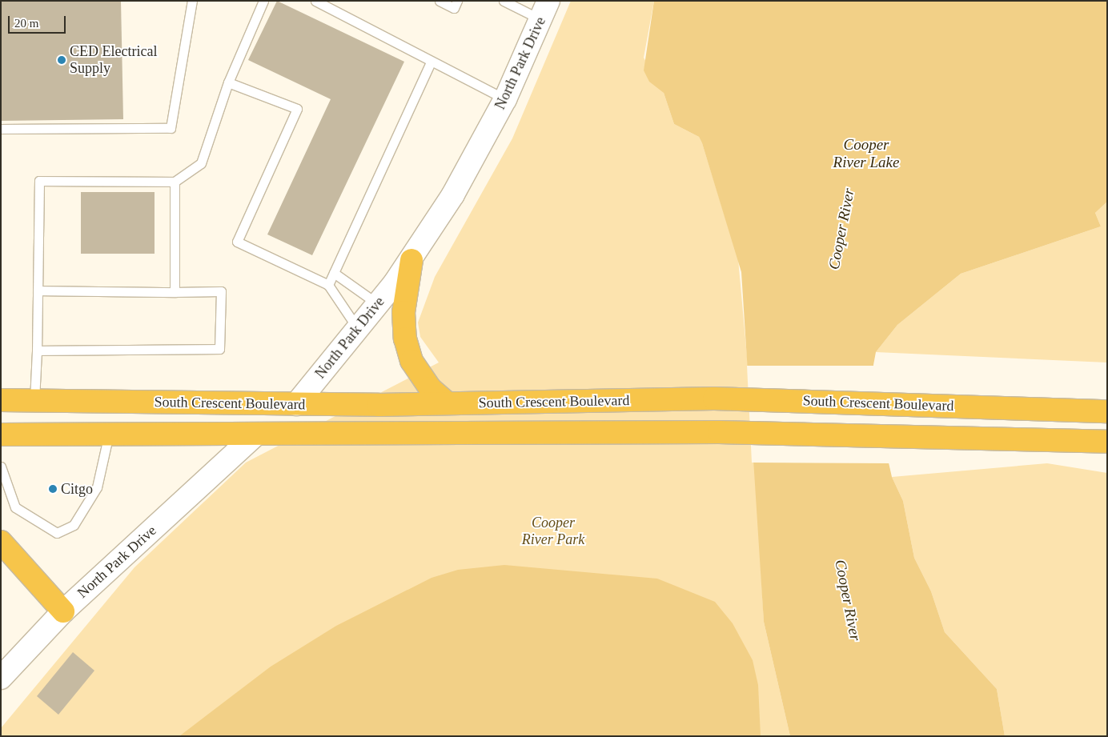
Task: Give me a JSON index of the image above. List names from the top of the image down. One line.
{"streets":{"highway":["North Park Drive","South Crescent Boulevard"]},"crossings":[["North Park Drive","South Crescent Boulevard"]],"water":["Cooper River Lake","Cooper River"],"parks":["Cooper River Park"],"places":["CED Electrical Supply","Citgo"],"scale_bar":"20 m"}
